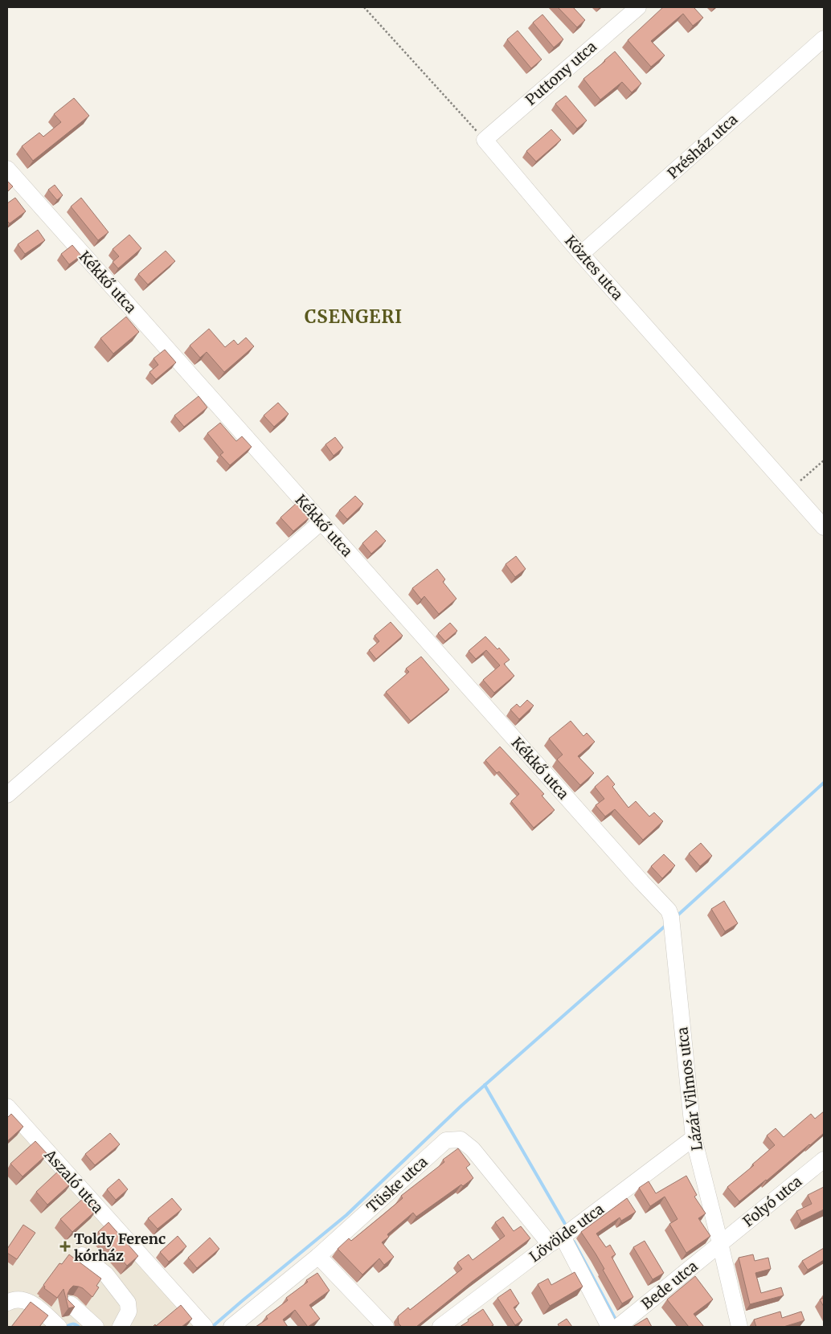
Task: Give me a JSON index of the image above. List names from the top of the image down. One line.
{"streets":{"street":["Puttony utca","Présház utca","Köztes utca","Kékkő utca","Lázár Vilmos utca","Aszaló utca","Tüske utca","Folyó utca","Lövölde utca","Bede utca"]},"crossings":[["Puttony utca","Köztes utca"],["Présház utca","Köztes utca"],["Kékkő utca","Lázár Vilmos utca"],["Lázár Vilmos utca","Folyó utca"],["Lázár Vilmos utca","Lövölde utca"],["Lázár Vilmos utca","Bede utca"],["Tüske utca","Lövölde utca"],["Folyó utca","Bede utca"]],"districts":["CSENGERI"],"places":{"health":["Toldy Ferenc kórház"]}}
